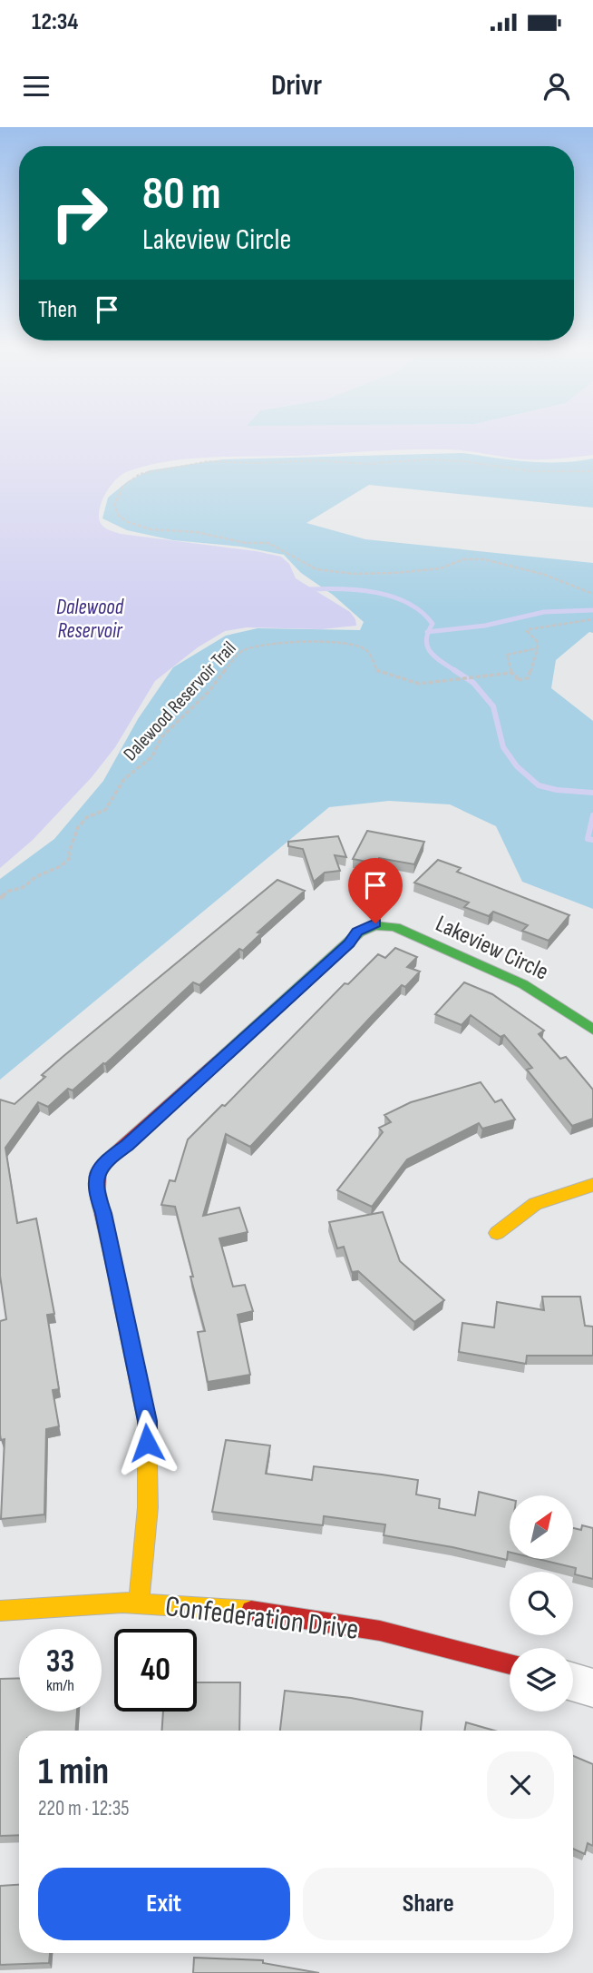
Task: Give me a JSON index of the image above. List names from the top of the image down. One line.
{"streets":{"street":["Lakeview Circle","Confederation Drive"],"path":["Dalewood Reservoir Trail"]},"crossings":[["Lakeview Circle","Confederation Drive"]],"water":["Dalewood Reservoir"],"north":"top right","page":{"status":"12:34","header":"Drivr","turn":["80 m","Lakeview Circle"],"then":"Then","speed":"33 km/h","limit":"40","heading":["1 min","220 m · 12:35"],"buttons":["Exit","Share"]}}
